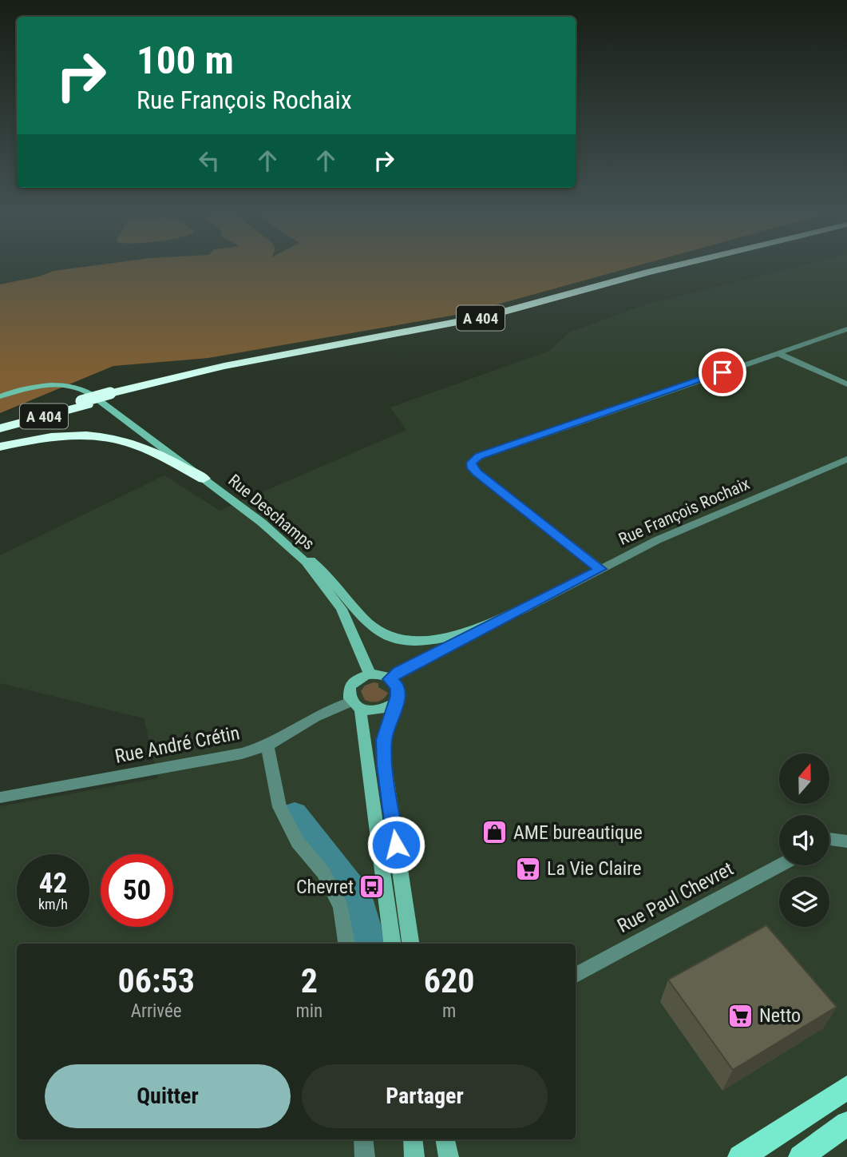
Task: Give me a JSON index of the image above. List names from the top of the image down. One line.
{"streets":{"highway":["A 404"],"main road":["Rue Deschamps"],"street":["Rue François Rochaix","Rue André Crétin","Rue Paul Chevret"]},"crossings":[["A 404","Rue Deschamps"],["Rue François Rochaix","Rue Deschamps"],["Rue François Rochaix","Rue André Crétin"],["Rue Deschamps","Rue André Crétin"]],"places":{"shop":["AME bureautique"],"supermarket":["La Vie Claire","Netto"],"bus stop":["Chevret"]},"north":"top","page":{"turn":["100 m","Rue François Rochaix"],"speed":"42 km/h","limit":"50","eta":["06:53","Arrivée","2","min","620","m"],"buttons":["Quitter","Partager"]}}
